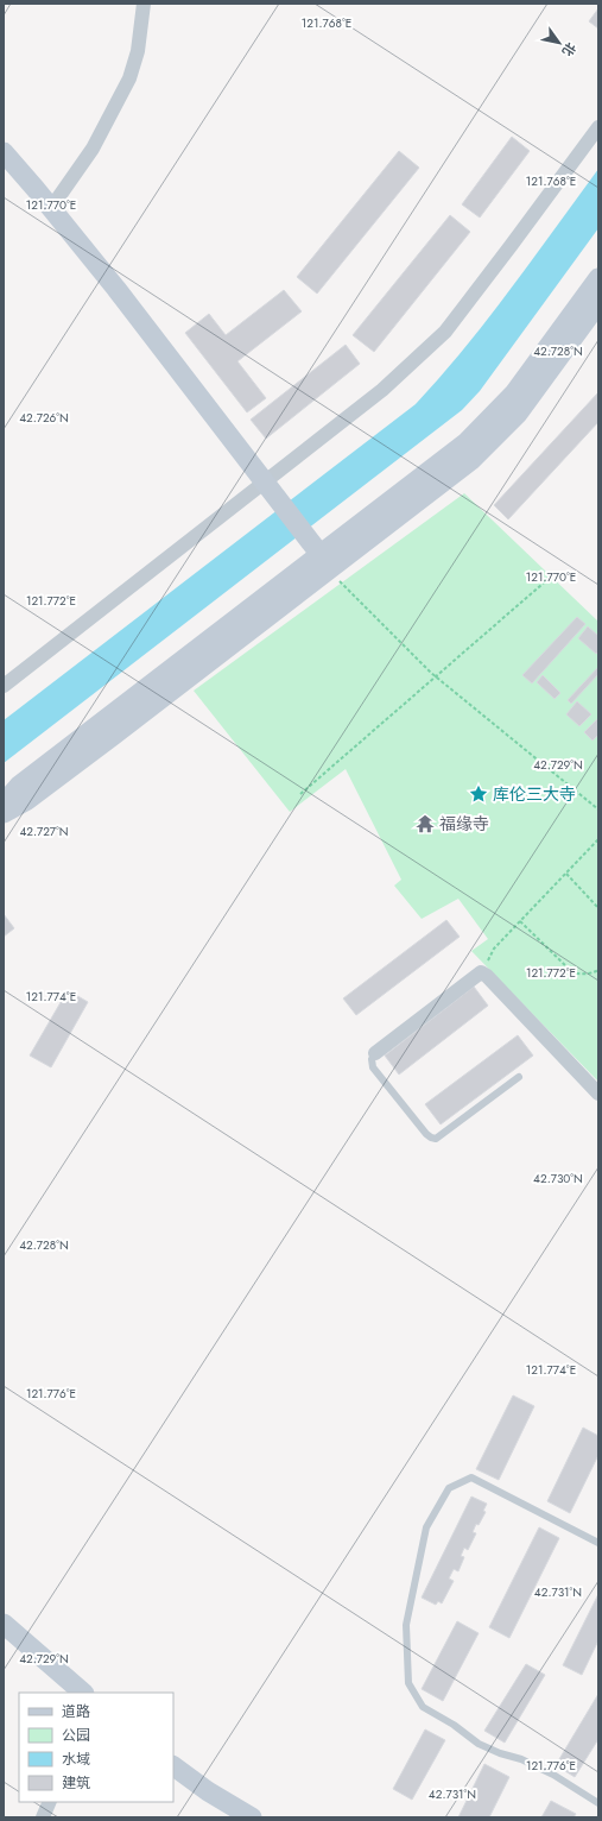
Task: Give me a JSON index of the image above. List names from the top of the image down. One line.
{"places":{"place":["库伦三大寺"],"temple":["福缘寺"]},"legend":["道路","公园","水域","建筑"],"north":"bottom right","coordinates":["121.768°E","121.770°E","42.728°N","42.726°N","121.772°E","42.729°N","42.727°N","121.774°E","42.730°N","121.776°E","42.731°N"]}
